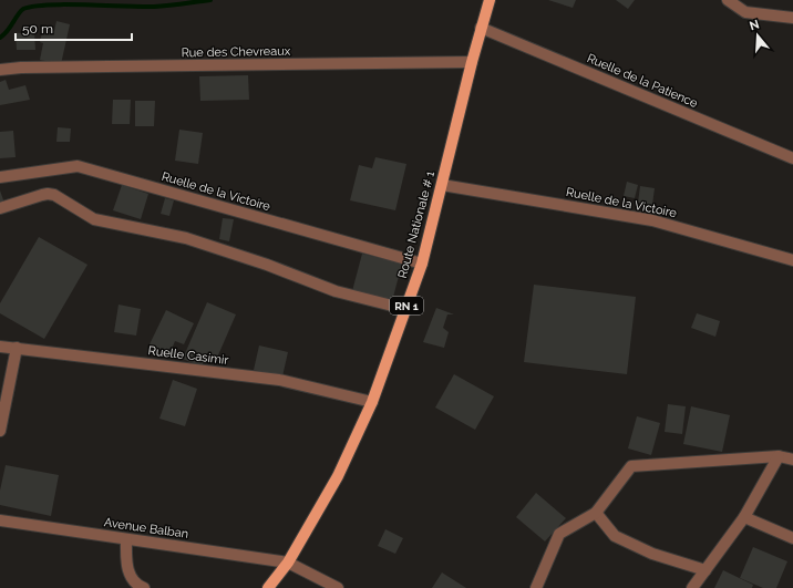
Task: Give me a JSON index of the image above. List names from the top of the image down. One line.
{"streets":{"main road":["Route Nationale # 1","RN 1"],"street":["Rue des Chevreaux","Ruelle de la Patience","Ruelle de la Victoire","Ruelle Casimir","Avenue Balban"]},"crossings":[["Rue des Chevreaux","Route Nationale # 1"],["Ruelle de la Patience","Route Nationale # 1"],["Ruelle de la Victoire","Route Nationale # 1"],["Route Nationale # 1","Ruelle Casimir"],["Route Nationale # 1","Avenue Balban"]],"scale_bar":"50 m","north":"top"}
